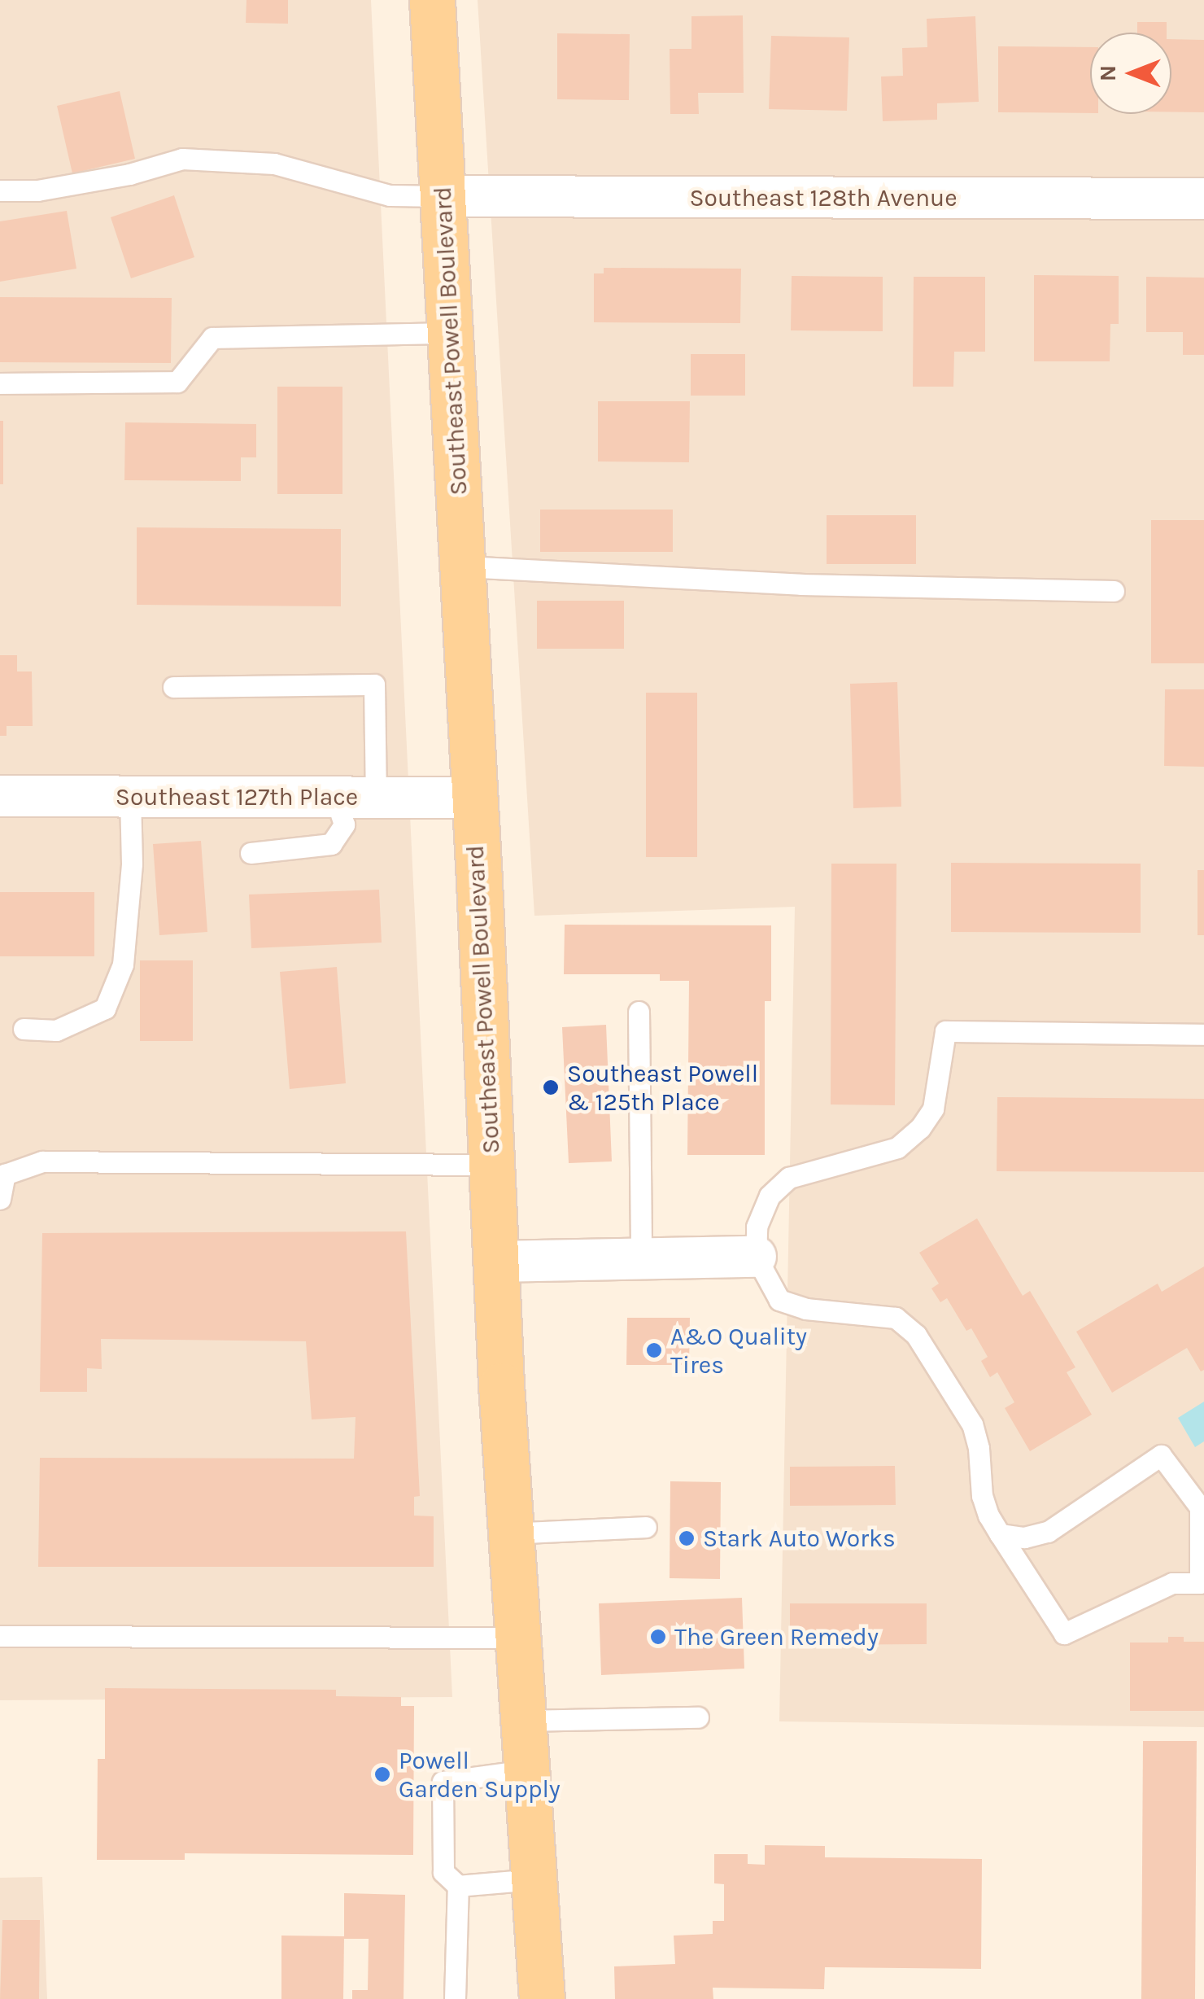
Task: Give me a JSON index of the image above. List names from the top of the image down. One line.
{"streets":{"main road":["Southeast Powell Boulevard"],"street":["Southeast 128th Avenue","Southeast 127th Place"]},"crossings":[["Southeast 128th Avenue","Southeast Powell Boulevard"],["Southeast Powell Boulevard","Southeast 127th Place"]],"places":["Southeast Powell & 125th Place","A&O Quality Tires","Stark Auto Works","The Green Remedy","Powell Garden Supply"],"north":"left"}
